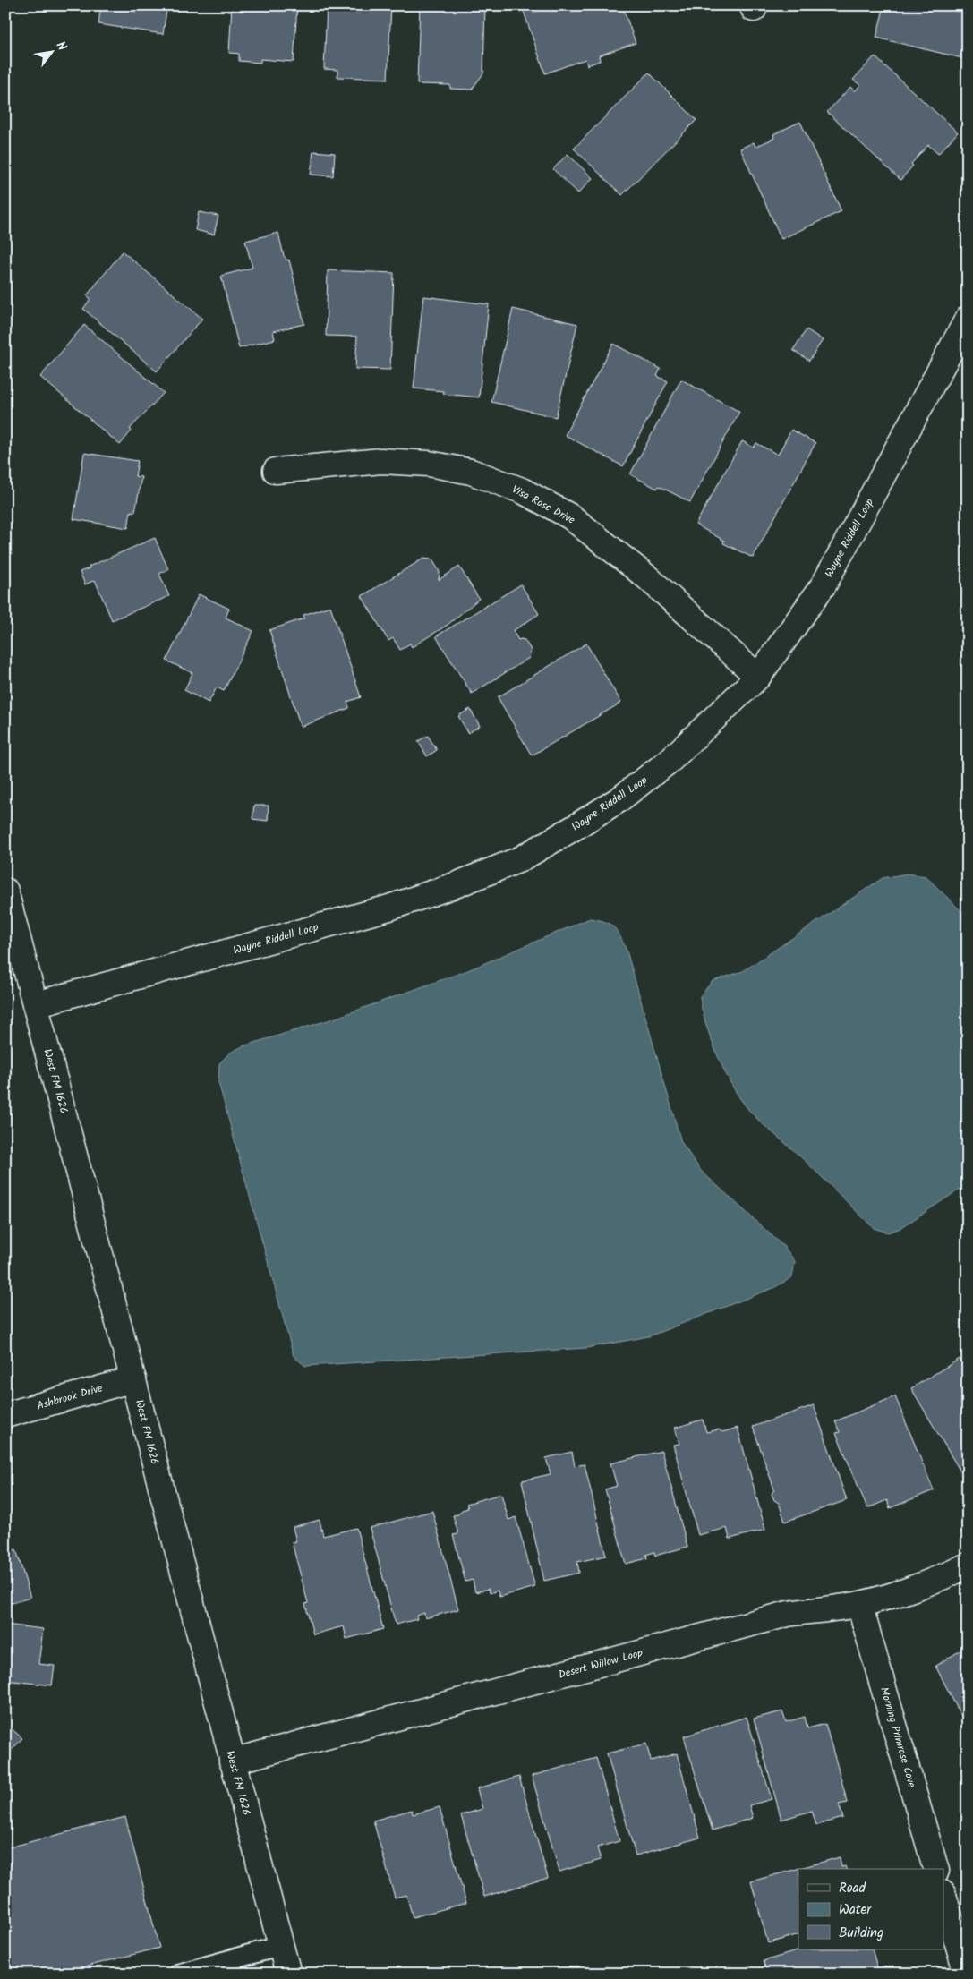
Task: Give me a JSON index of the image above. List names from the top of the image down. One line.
{"streets":{"street":["Visa Rose Drive","Wayne Riddell Loop","West FM 1626","Ashbrook Drive","Desert Willow Loop","Morning Primrose Cove"]},"crossings":[["Visa Rose Drive","Wayne Riddell Loop"],["Wayne Riddell Loop","West FM 1626"],["West FM 1626","Ashbrook Drive"],["West FM 1626","Desert Willow Loop"],["Desert Willow Loop","Morning Primrose Cove"]],"legend":["Road","Water","Building"],"north":"top right"}
